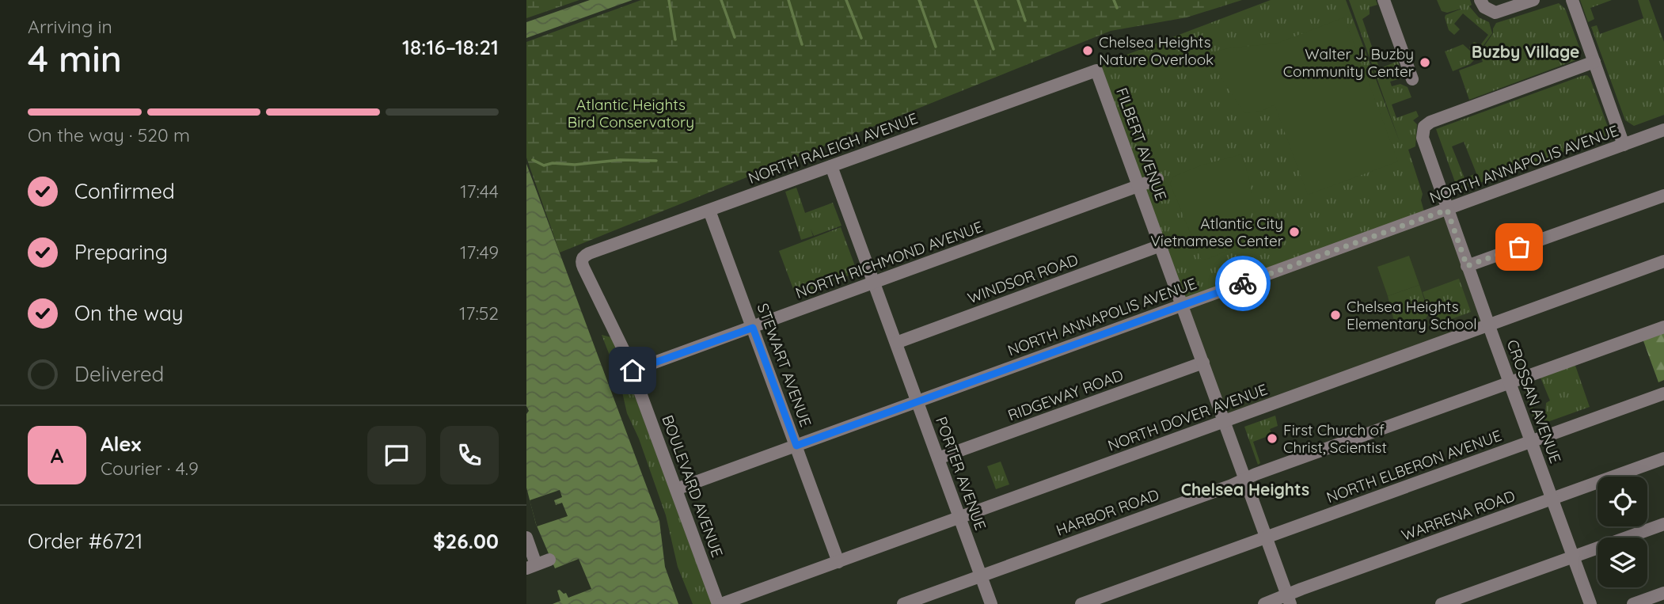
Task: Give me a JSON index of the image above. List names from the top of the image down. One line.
{"streets":{"street":["FILBERT AVENUE","NORTH RALEIGH AVENUE","NORTH ANNAPOLIS AVENUE","NORTH RICHMOND AVENUE","WINDSOR ROAD","STEWART AVENUE","RIDGEWAY ROAD","CROSSAN AVENUE","NORTH DOVER AVENUE","NORTH ELBERON AVENUE","PORTER AVENUE","BOULEVARD AVENUE","HARBOR ROAD","WARRENA ROAD"]},"crossings":[["FILBERT AVENUE","NORTH RALEIGH AVENUE"],["FILBERT AVENUE","NORTH ANNAPOLIS AVENUE"],["FILBERT AVENUE","NORTH RICHMOND AVENUE"],["FILBERT AVENUE","WINDSOR ROAD"],["FILBERT AVENUE","RIDGEWAY ROAD"],["FILBERT AVENUE","NORTH DOVER AVENUE"],["FILBERT AVENUE","NORTH ELBERON AVENUE"],["FILBERT AVENUE","HARBOR ROAD"],["FILBERT AVENUE","WARRENA ROAD"],["NORTH RALEIGH AVENUE","STEWART AVENUE"],["NORTH RALEIGH AVENUE","PORTER AVENUE"],["NORTH RALEIGH AVENUE","BOULEVARD AVENUE"],["NORTH ANNAPOLIS AVENUE","STEWART AVENUE"],["NORTH ANNAPOLIS AVENUE","CROSSAN AVENUE"],["NORTH ANNAPOLIS AVENUE","PORTER AVENUE"],["NORTH ANNAPOLIS AVENUE","BOULEVARD AVENUE"],["NORTH RICHMOND AVENUE","STEWART AVENUE"],["NORTH RICHMOND AVENUE","PORTER AVENUE"],["NORTH RICHMOND AVENUE","BOULEVARD AVENUE"],["WINDSOR ROAD","PORTER AVENUE"],["STEWART AVENUE","NORTH DOVER AVENUE"],["RIDGEWAY ROAD","PORTER AVENUE"],["CROSSAN AVENUE","NORTH DOVER AVENUE"],["CROSSAN AVENUE","NORTH ELBERON AVENUE"],["CROSSAN AVENUE","HARBOR ROAD"],["CROSSAN AVENUE","WARRENA ROAD"],["NORTH DOVER AVENUE","PORTER AVENUE"],["NORTH DOVER AVENUE","BOULEVARD AVENUE"],["PORTER AVENUE","HARBOR ROAD"]],"districts":["Buzby Village","Chelsea Heights"],"parks":["Atlantic Heights Bird Conservatory"],"places":["Chelsea Heights Nature Overlook","Walter J. Buzby Community Center","Atlantic City Vietnamese Center","Chelsea Heights Elementary School","First Church of Christ, Scientist"],"page":{"heading":["4 min","Arriving in","18:16–18:21"],"panel":["Alex","Courier · 4.9","Order #6721","$26.00"],"bar":"On the way · 520 m","list":[["Confirmed","17:44"],["Preparing","17:49"],["On the way","17:52"],"Delivered"],"round":"A"}}
